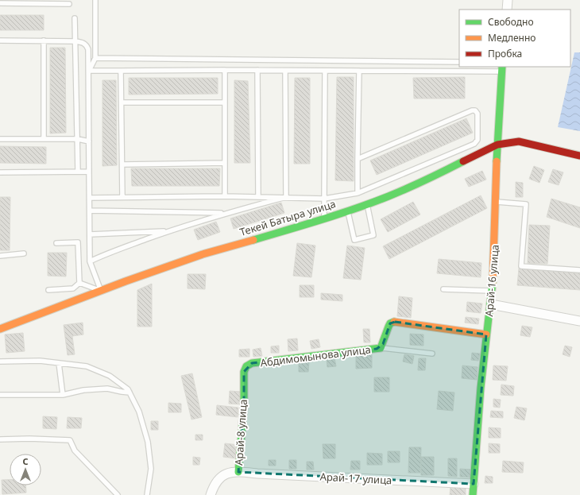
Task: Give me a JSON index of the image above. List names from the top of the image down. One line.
{"streets":{"street":["Текей Батыра улица","Арай-16 улица","Абдимомынова улица","Арай-8 улица","Арай-17 улица"]},"crossings":[["Текей Батыра улица","Арай-16 улица"],["Арай-16 улица","Абдимомынова улица"],["Арай-16 улица","Арай-17 улица"],["Абдимомынова улица","Арай-8 улица"],["Арай-8 улица","Арай-17 улица"]],"legend":["Свободно","Медленно","Пробка"],"north":"top"}
